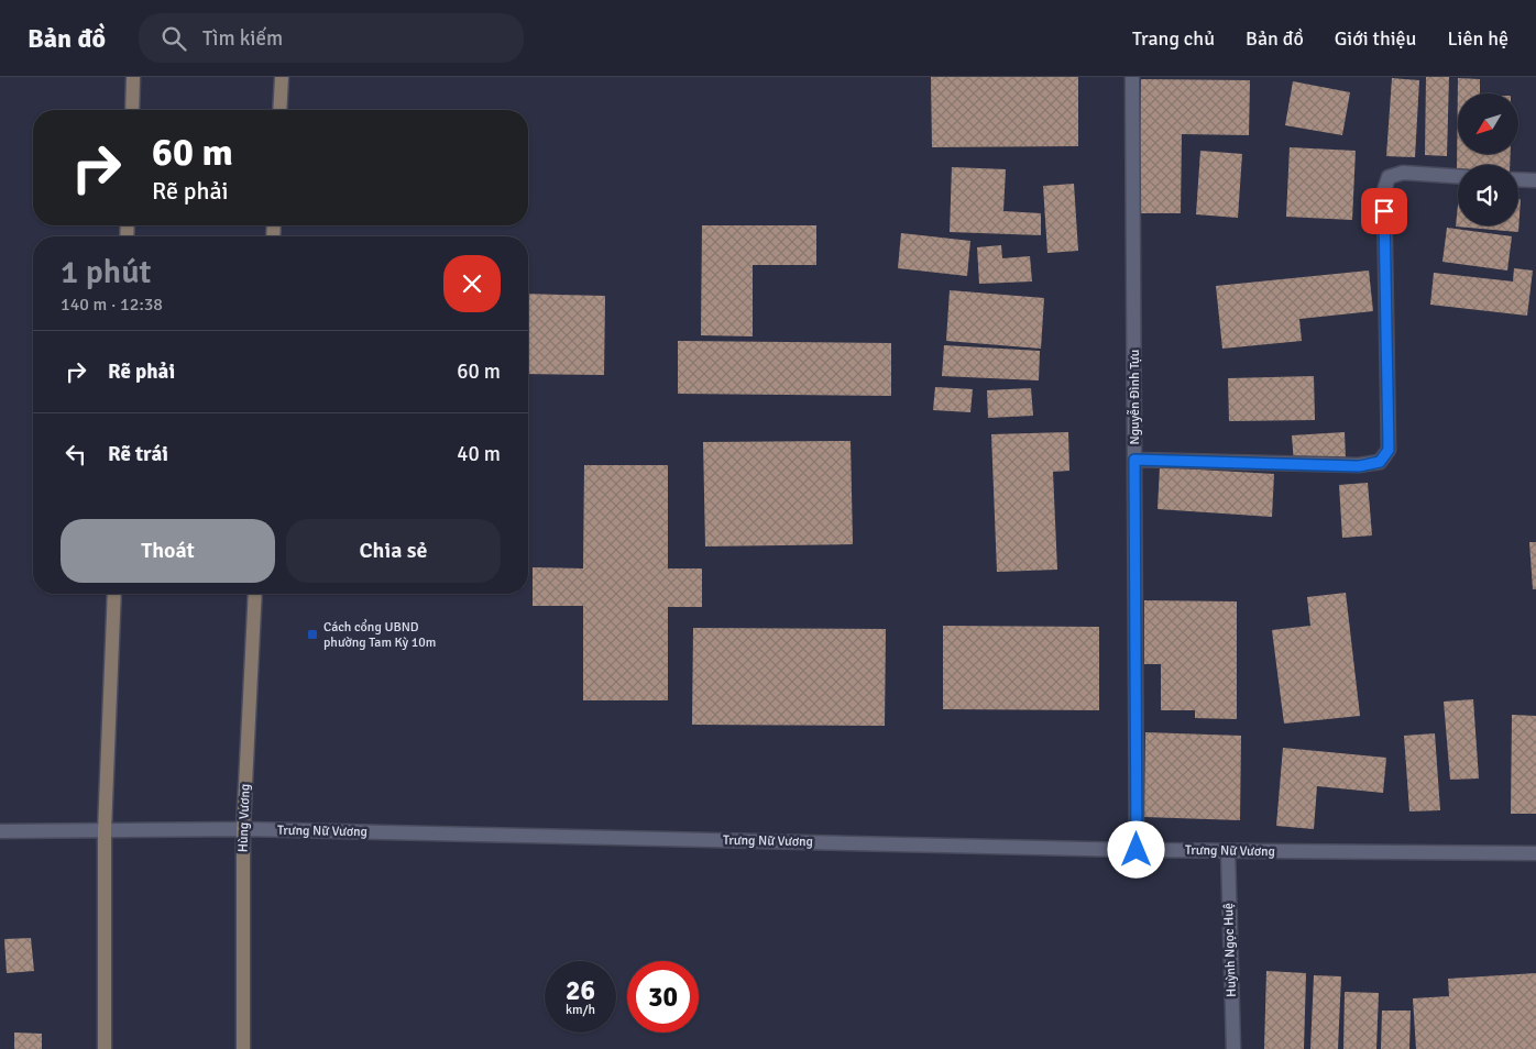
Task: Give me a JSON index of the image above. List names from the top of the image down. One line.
{"streets":{"main road":["Hùng Vương"],"street":["Nguyễn Đình Tựu","Trưng Nữ Vương","Huỳnh Ngọc Huệ"]},"crossings":[["Nguyễn Đình Tựu","Trưng Nữ Vương"],["Hùng Vương","Trưng Nữ Vương"],["Trưng Nữ Vương","Huỳnh Ngọc Huệ"]],"places":{"transit":["Cách cổng UBND phường Tam Kỳ 10m"]},"north":"bottom left","page":{"header":"Bản đồ","search":"Tìm kiếm","nav":["Trang chủ","Bản đồ","Giới thiệu","Liên hệ"],"turn":["60 m","Rẽ phải"],"heading":["1 phút","140 m · 12:38"],"list":[{"name":"Rẽ phải","value":"60 m"},{"name":"Rẽ trái","value":"40 m"}],"buttons":["Thoát","Chia sẻ"],"speed":"26 km/h","limit":"30"}}
